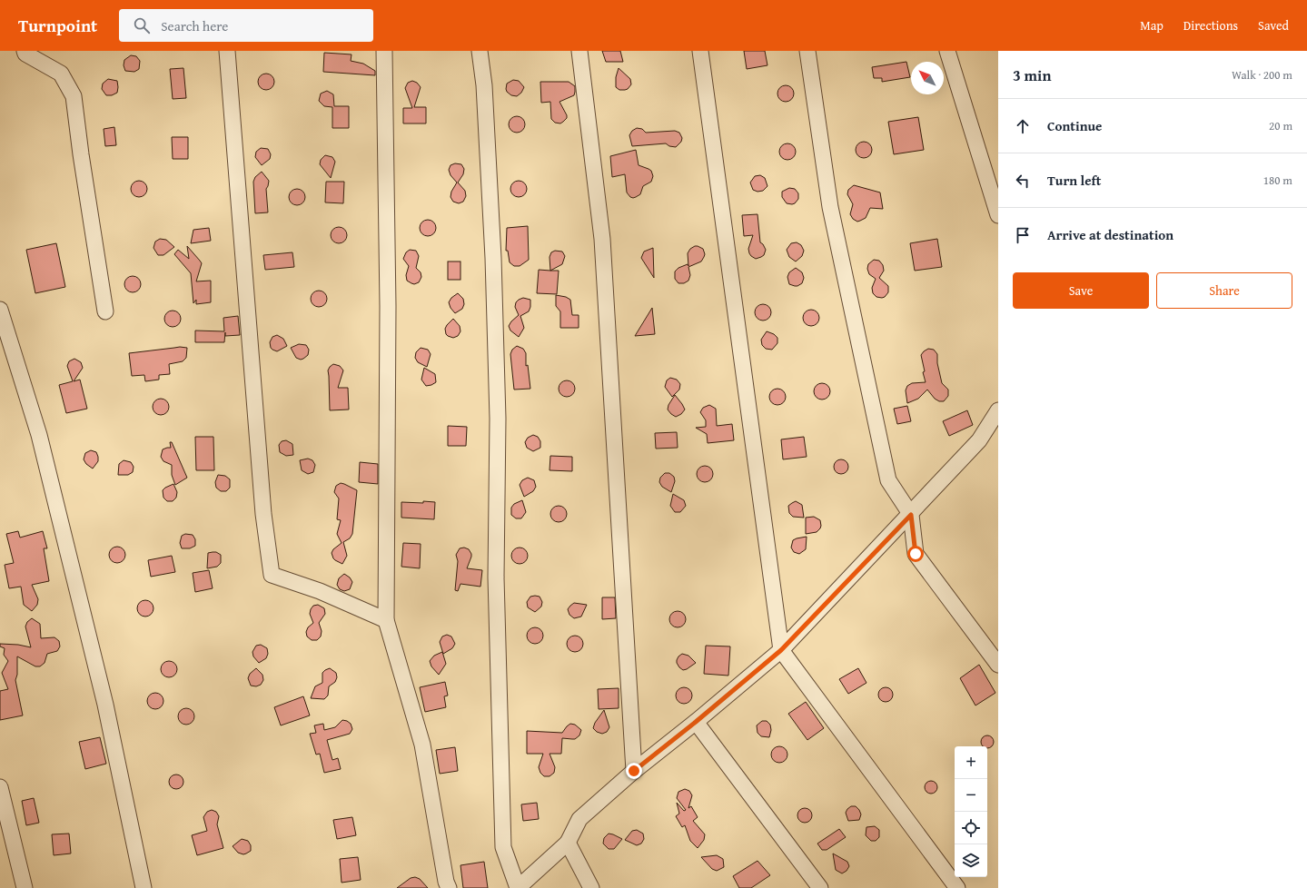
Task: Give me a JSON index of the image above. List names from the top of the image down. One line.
{"north":"top left","page":{"header":"Turnpoint","search":"Search here","nav":["Map","Directions","Saved"],"heading":["3 min","Walk · 200 m"],"list":[["Continue","20 m"],["Turn left","180 m"],"Arrive at destination"],"buttons":["Save","Share"],"map_buttons":["+","−"]}}
